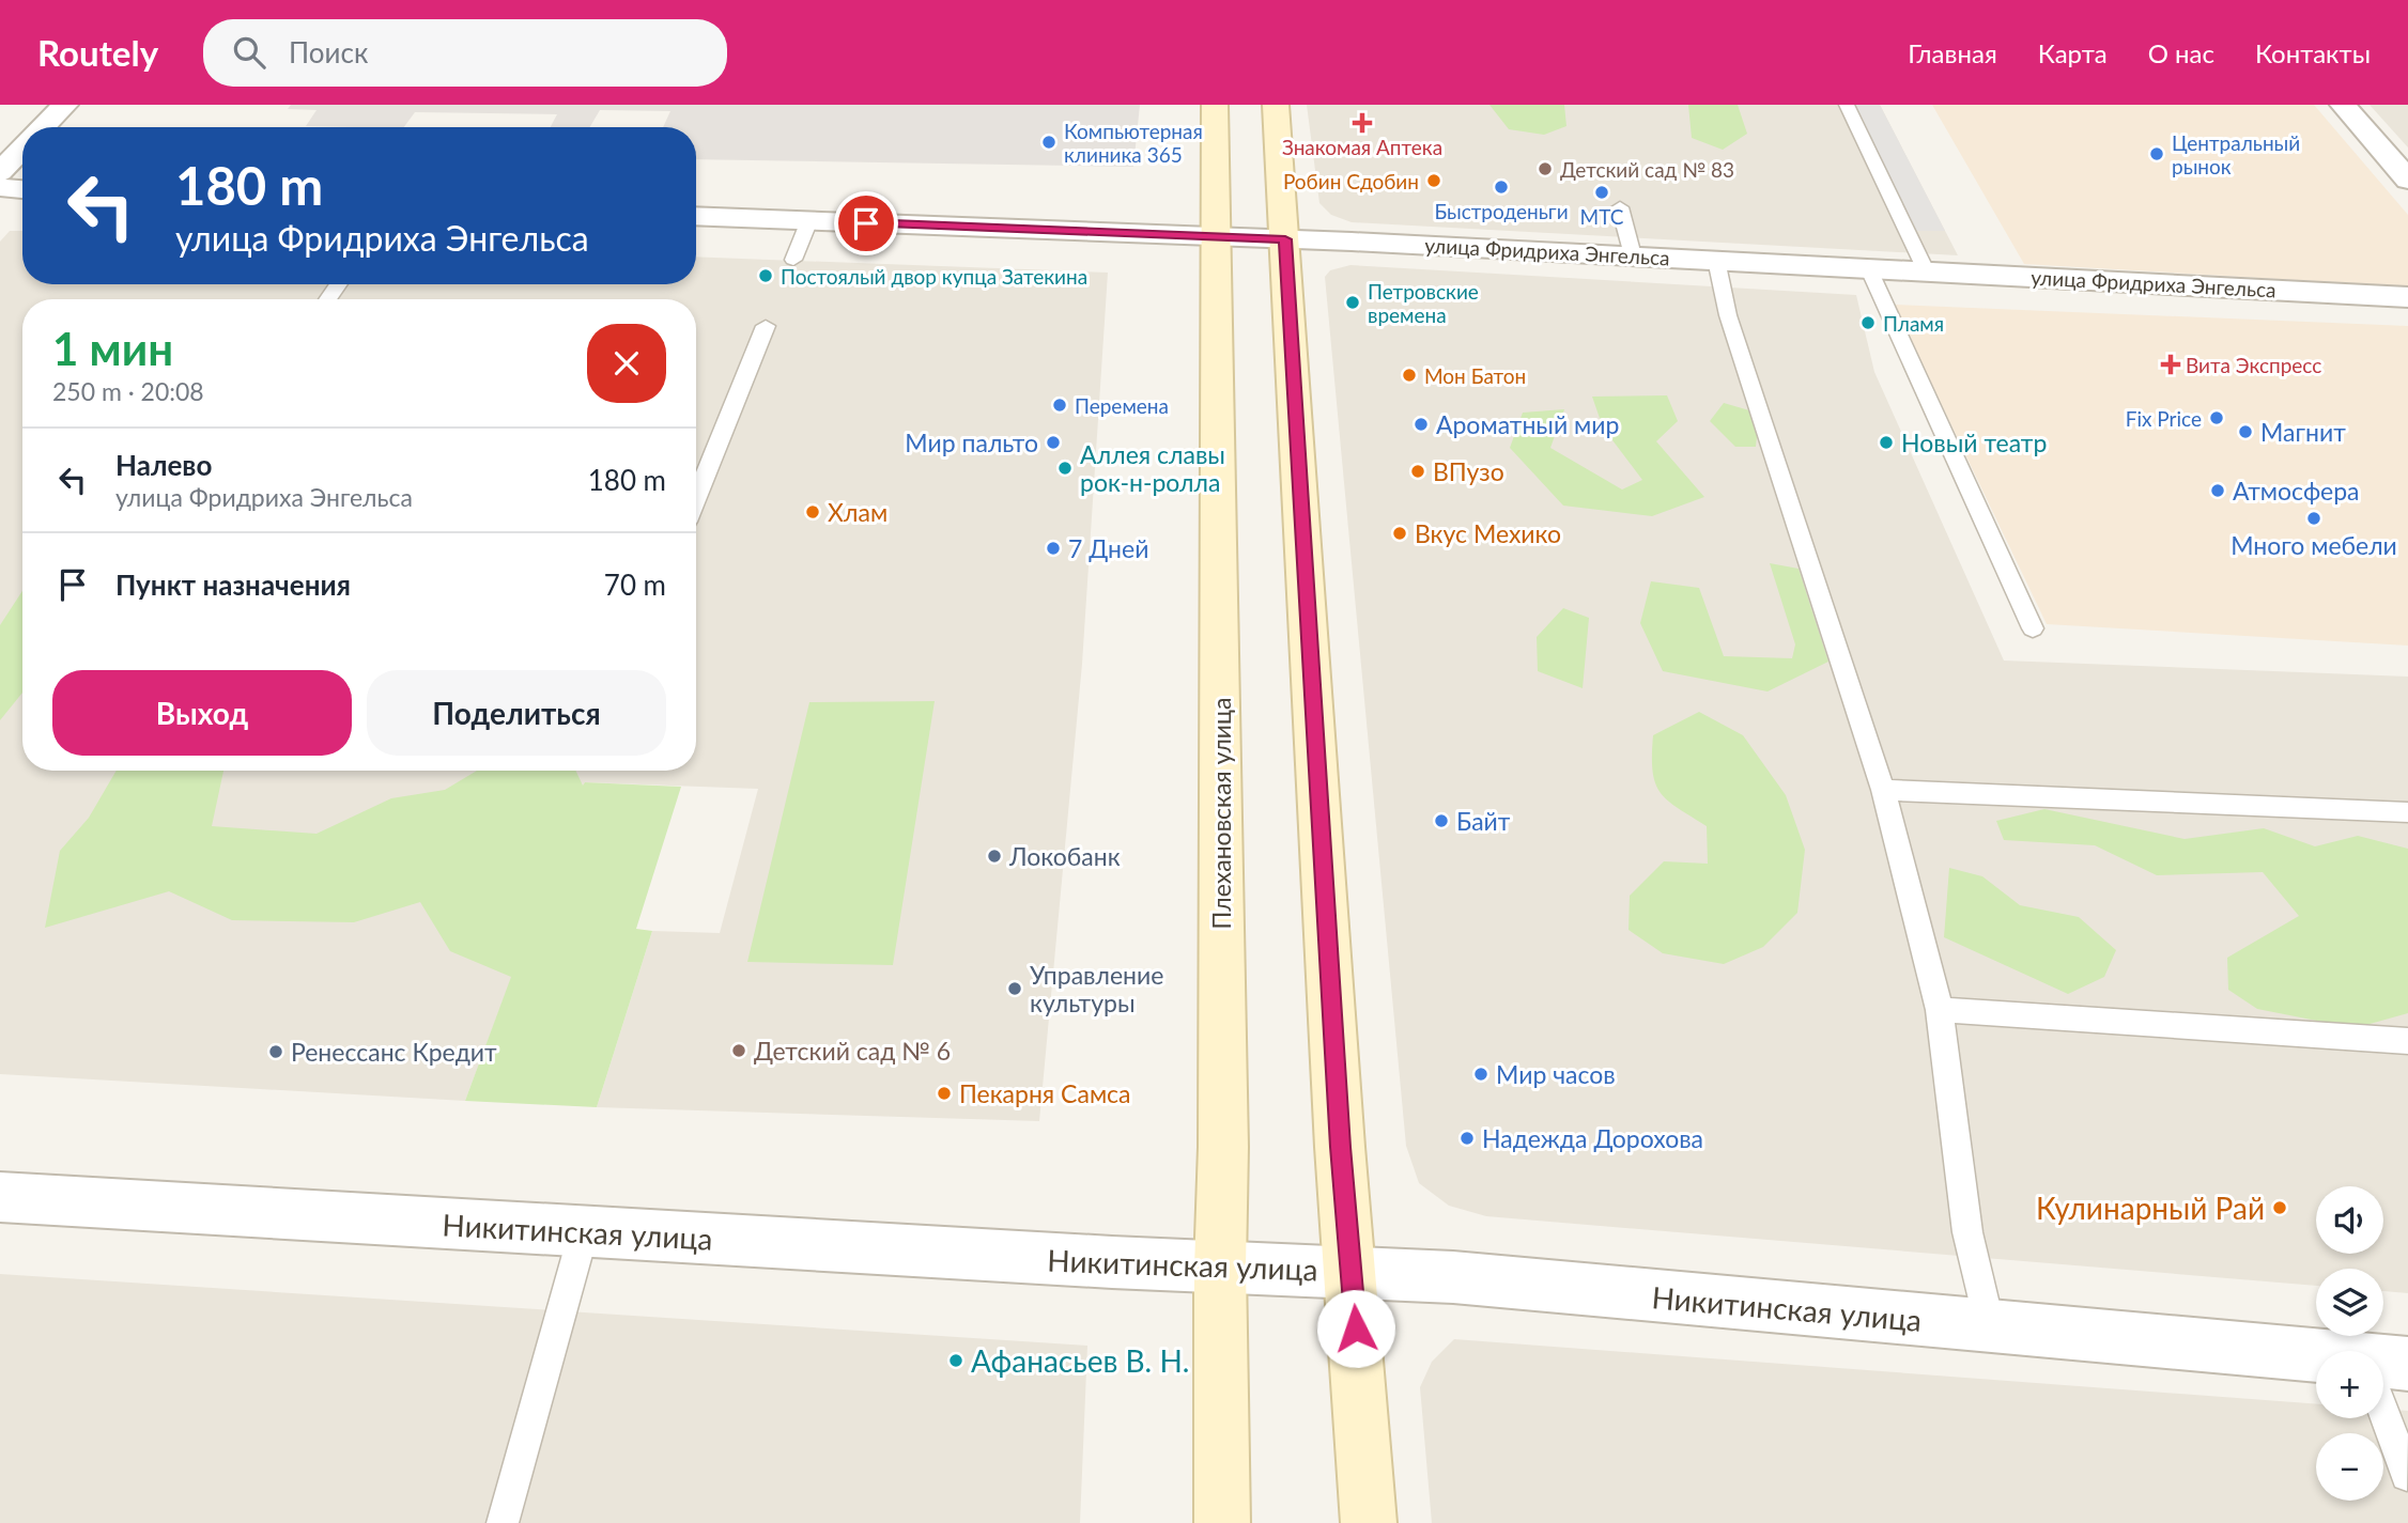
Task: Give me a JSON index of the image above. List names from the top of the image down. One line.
{"streets":{"main road":["Плехановская улица"],"street":["улица Фридриха Энгельса","Никитинская улица"]},"crossings":[["улица Фридриха Энгельса","Плехановская улица"],["Плехановская улица","Никитинская улица"]],"places":{"health":["Знакомая Аптека","Вита Экспресс"],"other":["Компьютерная клиника 365","Центральный рынок","Детский сад № 83","Робин Сдобин","Быстроденьги","МТС","Постоялый двор купца Затекина","Петровские времена","Пламя","Мон Батон","Перемена","Fix Price","Ароматный мир","Магнит","Мир пальто","Новый театр","Аллея славы рок-н-ролла","ВПузо","Атмосфера","Хлам","Много мебели","Вкус Мехико","7 Дней","Байт","Локобанк","Управление культуры","Детский сад № 6","Ренессанс Кредит","Мир часов","Пекарня Самса","Надежда Дорохова","Кулинарный Рай","Афанасьев В. Н."]},"page":{"header":"Routely","search":"Поиск","nav":["Главная","Карта","О нас","Контакты"],"turn":["180 m","улица Фридриха Энгельса"],"heading":["1 мин","250 m · 20:08"],"list":[{"name":"Налево","note":"улица Фридриха Энгельса","value":"180 m"},{"name":"Пункт назначения","value":"70 m"}],"buttons":["Выход","Поделиться"],"map_buttons":["+","−"]}}
